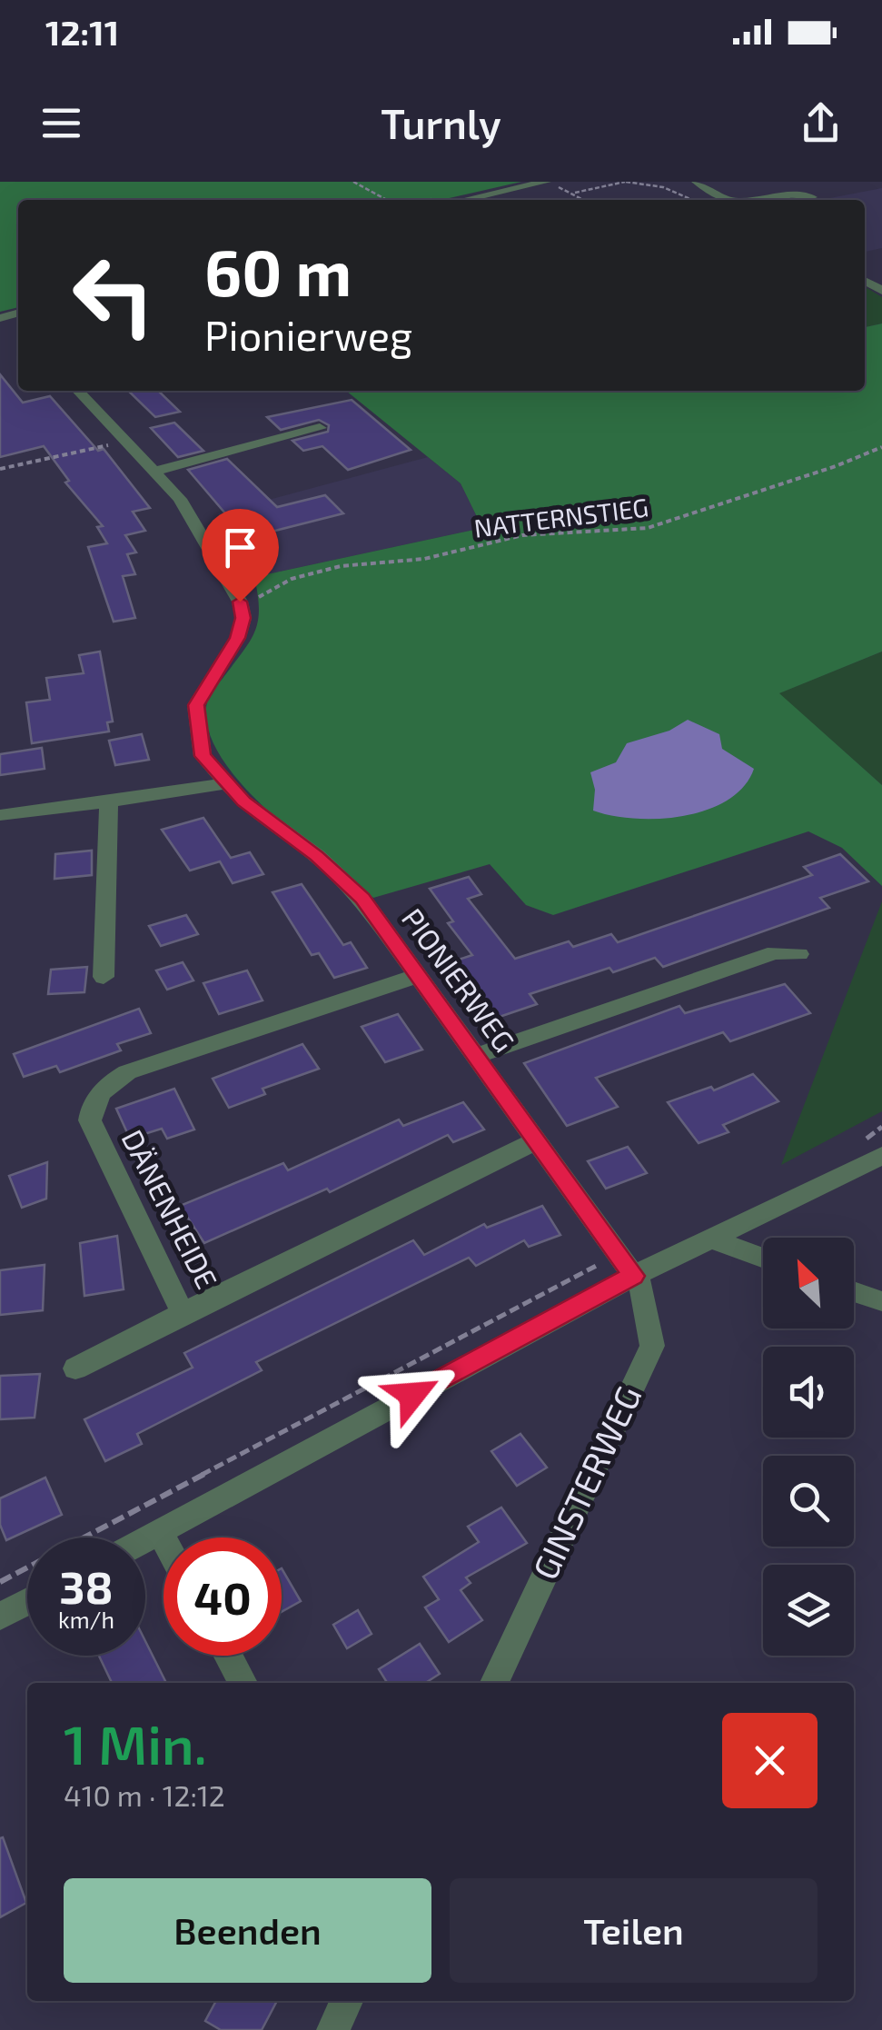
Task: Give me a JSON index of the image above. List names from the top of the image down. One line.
{"streets":{"street":["PIONIERWEG","DÄNENHEIDE","GINSTERWEG"],"path":["NATTERNSTIEG"]},"crossings":[["NATTERNSTIEG","PIONIERWEG"],["PIONIERWEG","DÄNENHEIDE"],["PIONIERWEG","GINSTERWEG"]],"north":"top left","page":{"status":"12:11","header":"Turnly","turn":["60 m","Pionierweg"],"speed":"38 km/h","limit":"40","heading":["1 Min.","410 m · 12:12"],"buttons":["Beenden","Teilen"]}}
